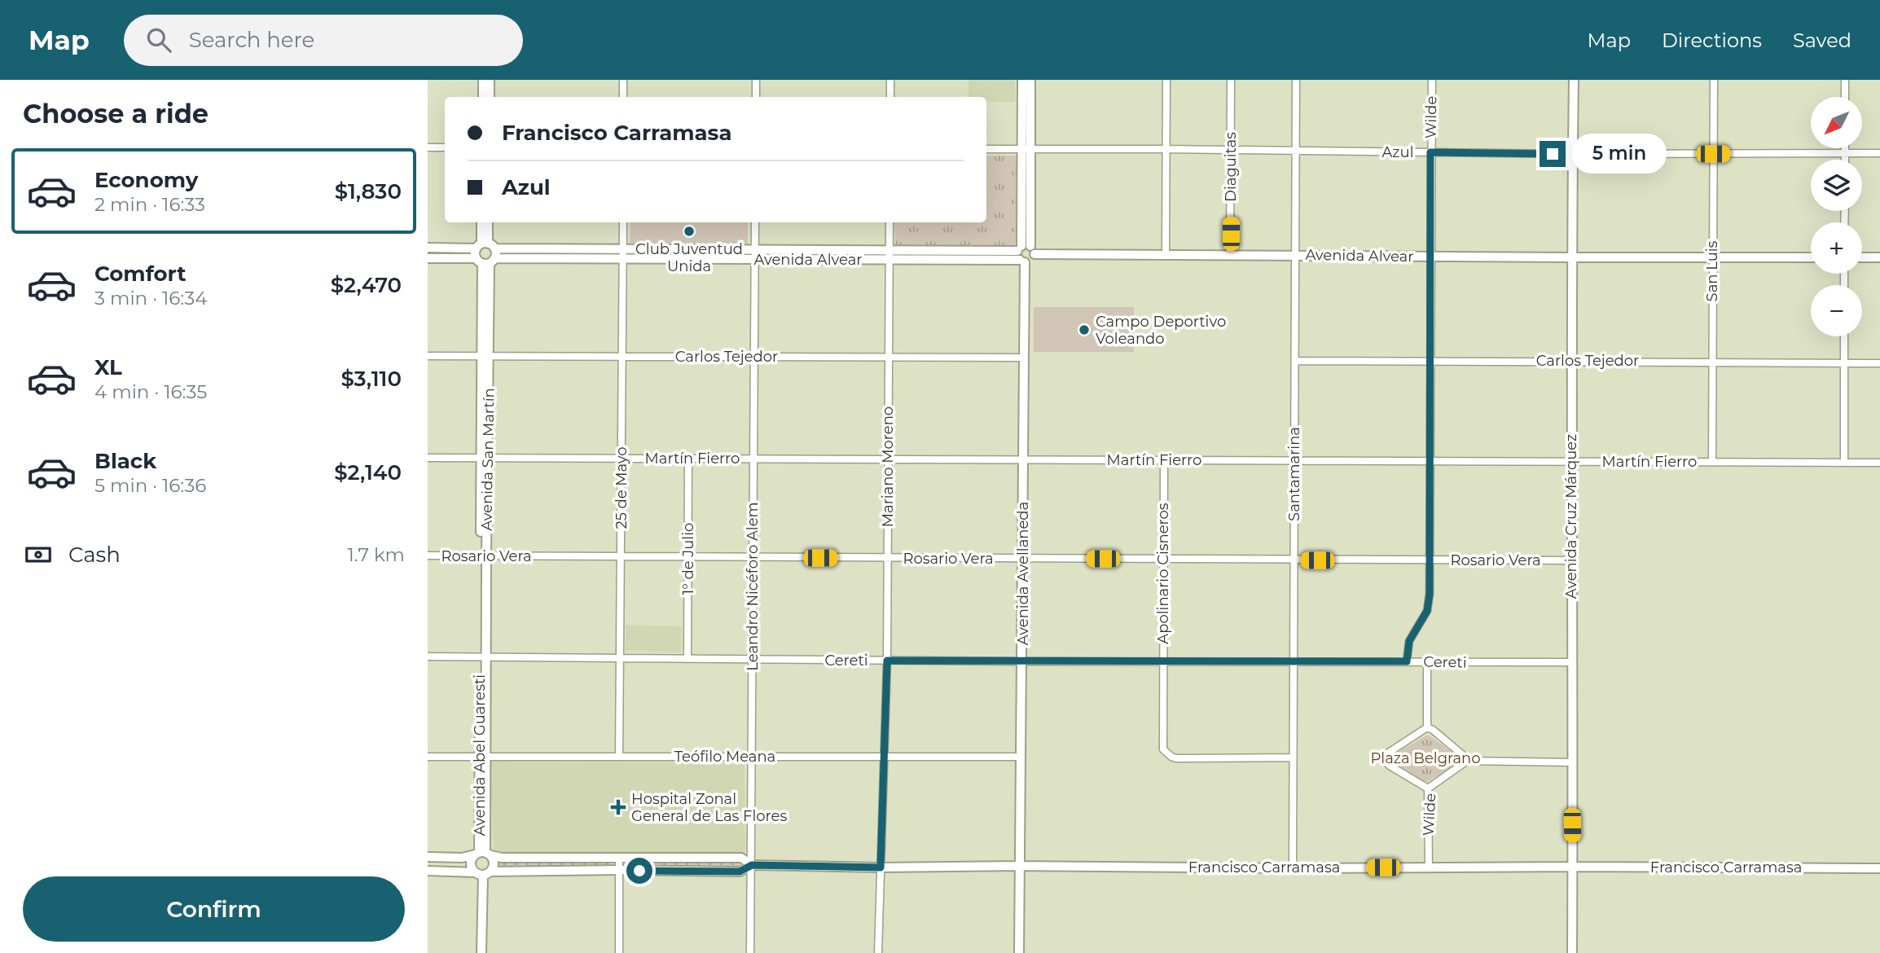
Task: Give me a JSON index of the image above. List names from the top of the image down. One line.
{"streets":{"street":["Wilde","Azul","Diaguitas","Avenida Alvear","San Luis","Carlos Tejedor","Martín Fierro","Avenida San Martín","Mariano Moreno","Santamarina","25 de Mayo","Avenida Cruz Márquez","Rosario Vera","1° de Julio","Avenida Avellaneda","Apolinario Cisneros","Leandro Nicéforo Alem","Cereti","Avenida Abel Guaresti","Teófilo Meana","Francisco Carramasa"]},"crossings":[["Wilde","Azul"],["Wilde","Avenida Alvear"],["Wilde","Carlos Tejedor"],["Wilde","Martín Fierro"],["Wilde","Rosario Vera"],["Wilde","Cereti"],["Wilde","Francisco Carramasa"],["Azul","Diaguitas"],["Azul","San Luis"],["Azul","Santamarina"],["Azul","Avenida Cruz Márquez"],["Azul","Avenida Avellaneda"],["Diaguitas","Avenida Alvear"],["Avenida Alvear","San Luis"],["Avenida Alvear","Avenida San Martín"],["Avenida Alvear","Mariano Moreno"],["Avenida Alvear","Santamarina"],["Avenida Alvear","25 de Mayo"],["Avenida Alvear","Avenida Cruz Márquez"],["Avenida Alvear","Avenida Avellaneda"],["Avenida Alvear","Leandro Nicéforo Alem"],["San Luis","Carlos Tejedor"],["San Luis","Martín Fierro"],["Carlos Tejedor","Avenida San Martín"],["Carlos Tejedor","Mariano Moreno"],["Carlos Tejedor","Santamarina"],["Carlos Tejedor","25 de Mayo"],["Carlos Tejedor","Avenida Cruz Márquez"],["Carlos Tejedor","Avenida Avellaneda"],["Carlos Tejedor","Leandro Nicéforo Alem"],["Martín Fierro","Avenida San Martín"],["Martín Fierro","Mariano Moreno"],["Martín Fierro","Santamarina"],["Martín Fierro","25 de Mayo"],["Martín Fierro","Avenida Cruz Márquez"],["Martín Fierro","1° de Julio"],["Martín Fierro","Avenida Avellaneda"],["Martín Fierro","Apolinario Cisneros"],["Martín Fierro","Leandro Nicéforo Alem"],["Avenida San Martín","Rosario Vera"],["Avenida San Martín","Cereti"],["Avenida San Martín","Avenida Abel Guaresti"],["Mariano Moreno","Rosario Vera"],["Mariano Moreno","Cereti"],["Mariano Moreno","Teófilo Meana"],["Mariano Moreno","Francisco Carramasa"],["Santamarina","Rosario Vera"],["Santamarina","Apolinario Cisneros"],["Santamarina","Cereti"],["Santamarina","Francisco Carramasa"],["25 de Mayo","Rosario Vera"],["25 de Mayo","Cereti"],["25 de Mayo","Teófilo Meana"],["Avenida Cruz Márquez","Rosario Vera"],["Avenida Cruz Márquez","Cereti"],["Avenida Cruz Márquez","Francisco Carramasa"],["Rosario Vera","1° de Julio"],["Rosario Vera","Avenida Avellaneda"],["Rosario Vera","Apolinario Cisneros"],["Rosario Vera","Leandro Nicéforo Alem"],["1° de Julio","Cereti"],["Avenida Avellaneda","Cereti"],["Avenida Avellaneda","Teófilo Meana"],["Avenida Avellaneda","Francisco Carramasa"],["Apolinario Cisneros","Cereti"],["Leandro Nicéforo Alem","Cereti"],["Leandro Nicéforo Alem","Teófilo Meana"],["Leandro Nicéforo Alem","Francisco Carramasa"],["Cereti","Avenida Abel Guaresti"],["Avenida Abel Guaresti","Teófilo Meana"],["Avenida Abel Guaresti","Francisco Carramasa"]],"parks":["Plaza Belgrano"],"places":{"other":["Club Juventud Unida","Campo Deportivo Voleando"],"health":["Hospital Zonal General de Las Flores"]},"north":"bottom left","page":{"header":"Map","search":"Search here","nav":["Map","Directions","Saved"],"heading":"Choose a ride","map_buttons":["+","−"],"banner":["Francisco Carramasa","Azul"],"bubble":"5 min","list":[{"name":"Economy","note":"2 min · 16:33","value":"$1,830"},{"name":"Comfort","note":"3 min · 16:34","value":"$2,470"},{"name":"XL","note":"4 min · 16:35","value":"$3,110"},{"name":"Black","note":"5 min · 16:36","value":"$2,140"}],"pay":["Cash","1.7 km"],"buttons":"Confirm"}}
